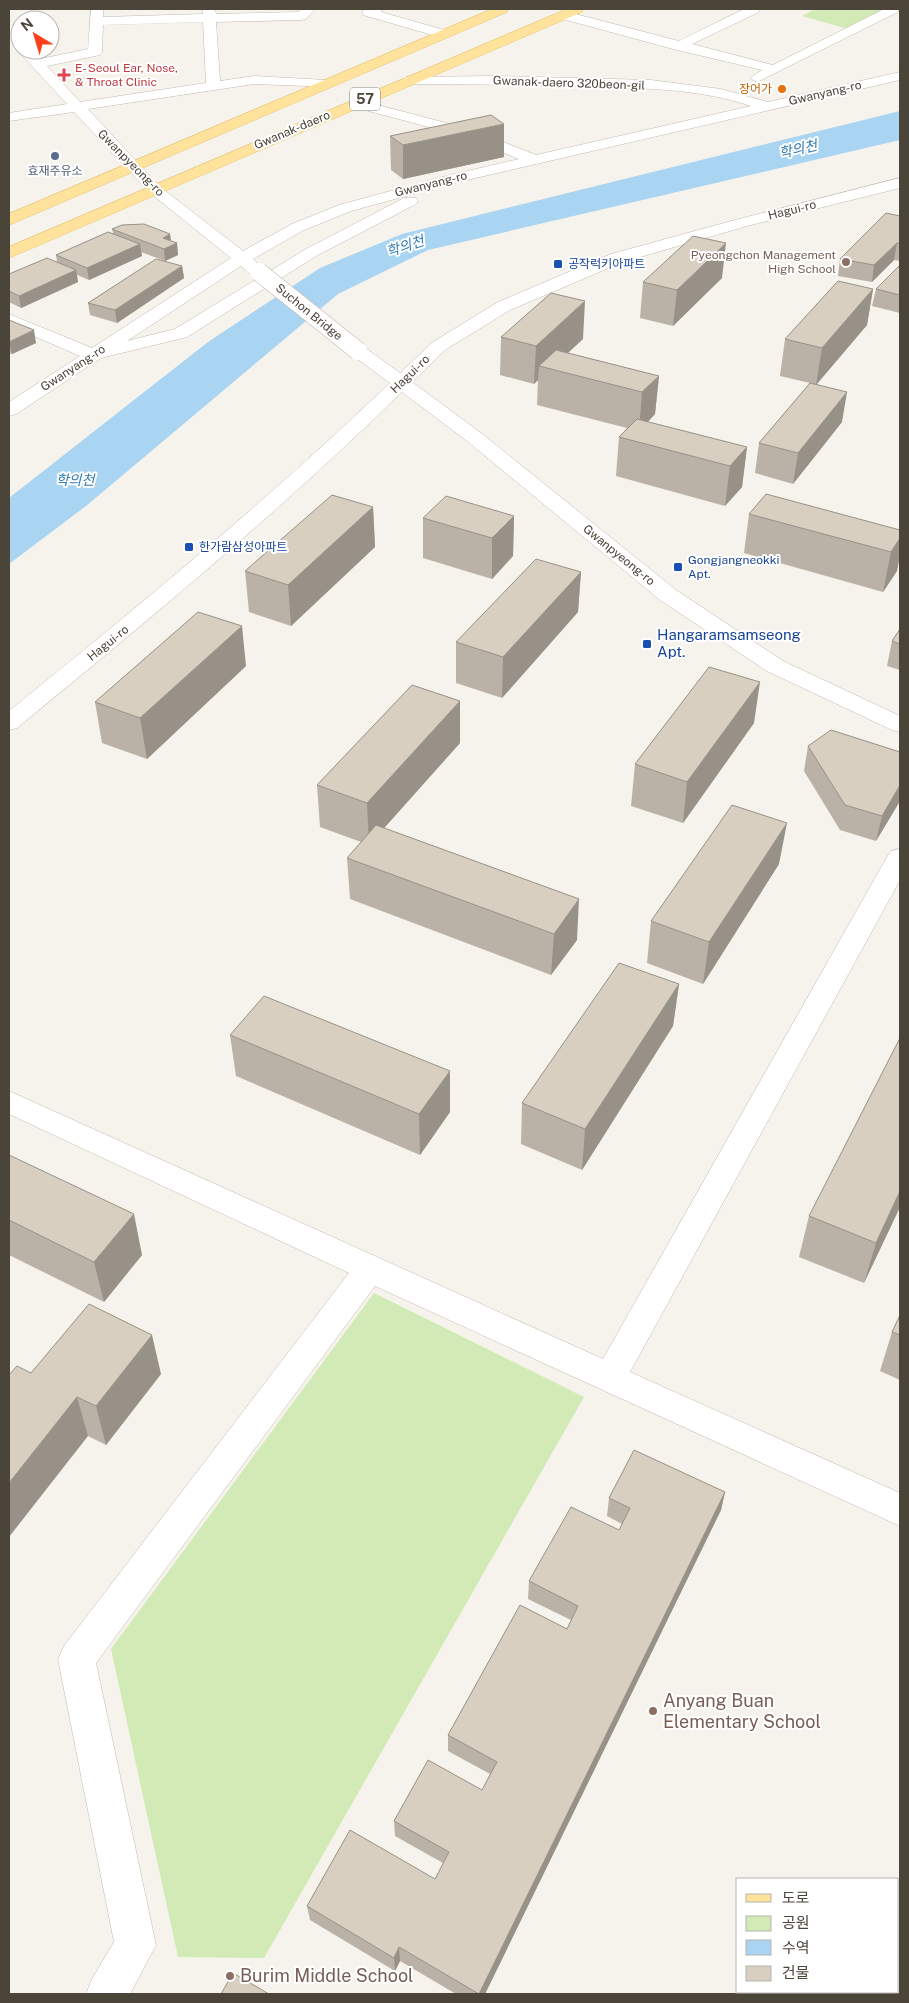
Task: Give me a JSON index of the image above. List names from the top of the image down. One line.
{"streets":{"main road":["57","Gwanak-daero"],"street":["Gwanak-daero 320beon-gil","Gwanyang-ro","Gwanpyeong-ro","Hagui-ro","Suchon Bridge"]},"crossings":[["Gwanak-daero 320beon-gil","Gwanyang-ro"],["Gwanak-daero 320beon-gil","Gwanak-daero"],["Gwanyang-ro","Gwanpyeong-ro"],["Gwanak-daero","Gwanpyeong-ro"],["Gwanpyeong-ro","Hagui-ro"],["Gwanpyeong-ro","Suchon Bridge"]],"water":["학의천"],"places":{"health":["E- Seoul Ear, Nose, & Throat Clinic"],"other":["장어가","효재주유소","Pyeongchon Management High School","Anyang Buan Elementary School","Burim Middle School"],"transit":["공작럭키아파트","한가람삼성아파트","Gongjangneokki Apt.","Hangaramsamseong Apt."]},"legend":["도로","공원","수역","건물"],"north":"top left"}
